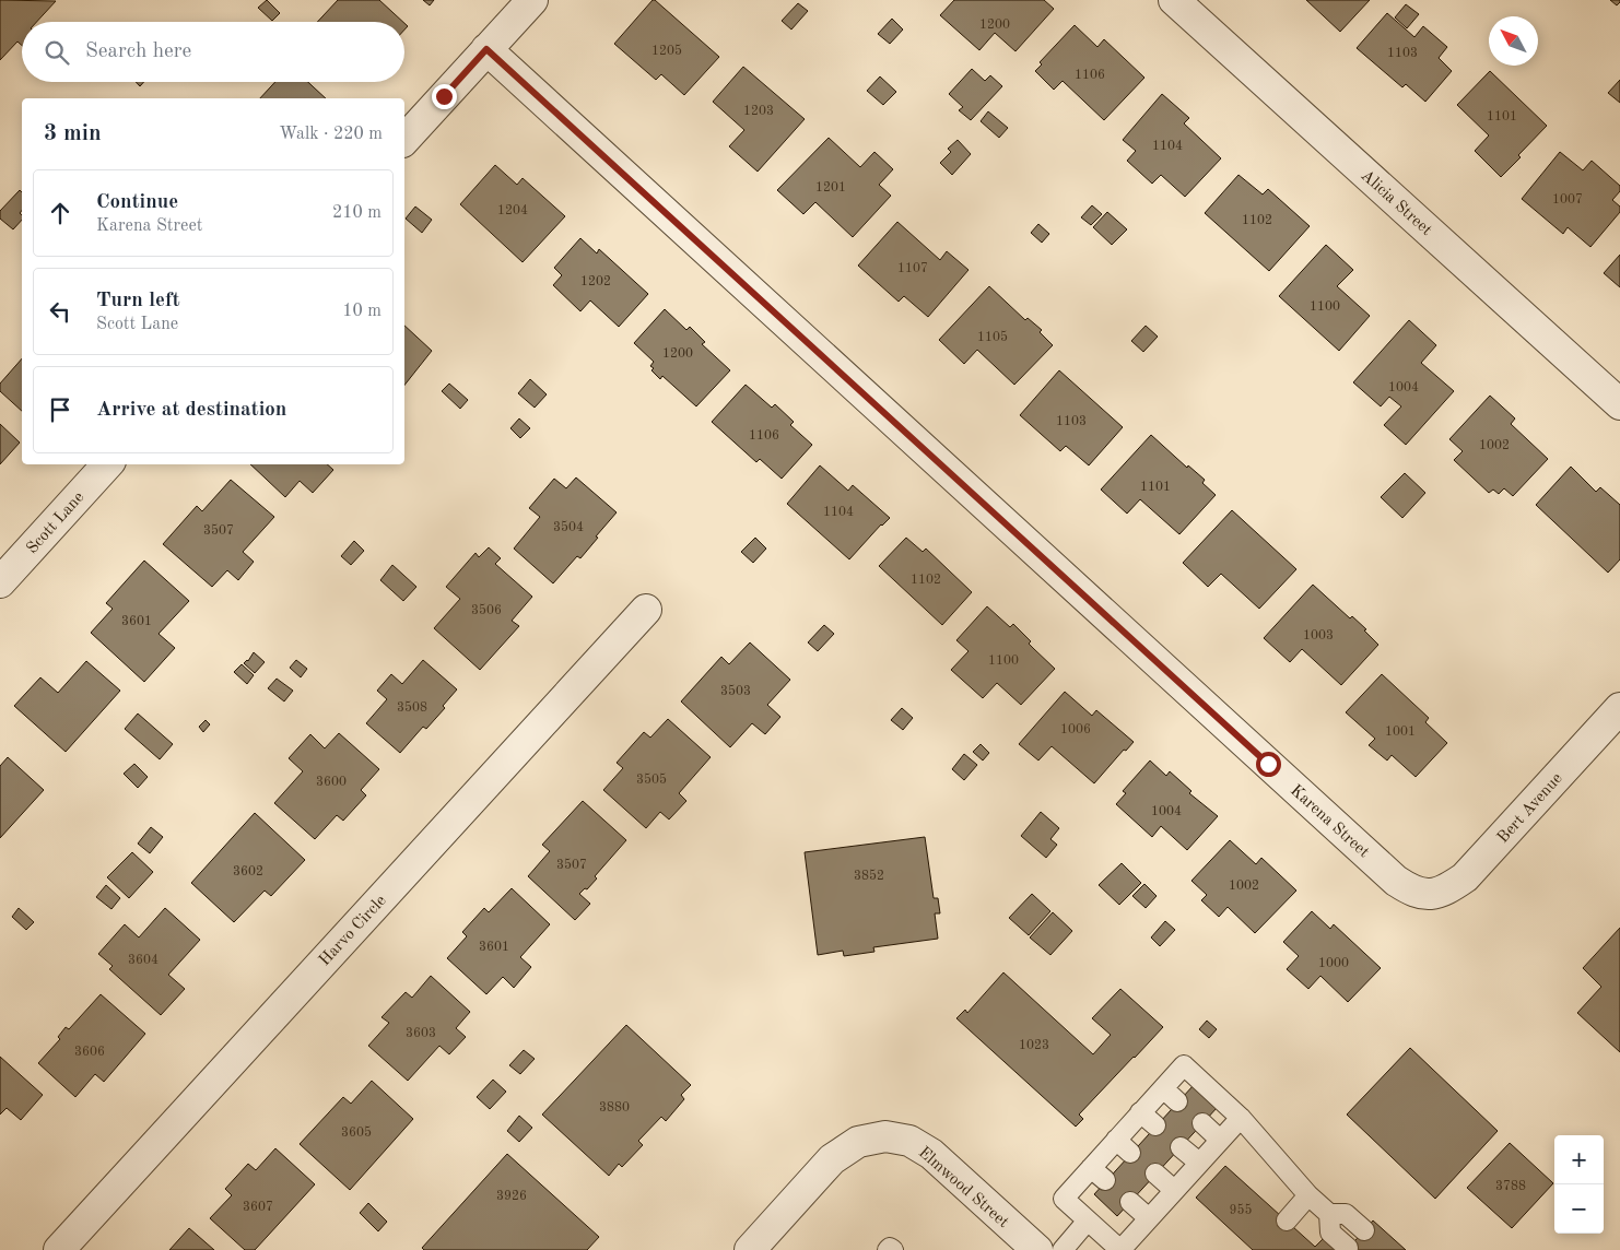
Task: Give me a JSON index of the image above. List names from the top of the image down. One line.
{"streets":{"street":["Alicia Street","Scott Lane","Bert Avenue","Karena Street","Harvo Circle","Elmwood Street"]},"crossings":[["Bert Avenue","Karena Street"]],"house_numbers":["1200","1205","1103","1106","1203","1101","1104","1201","1007","1204","1102","1107","1202","1100","1105","1200","1004","1103","1106","1002","1101","1104","3504","3507","1102","3506","3601","1003","1100","3503","3508","1006","1001","3505","3600","1004","3507","3602","3852","1002","3601","3604","1000","3603","1023","3606","3880","3605","3788","3926","3607","955"],"north":"top left","page":{"search":"Search here","heading":["3 min","Walk · 220 m"],"list":[["Continue","Karena Street","210 m"],["Turn left","Scott Lane","10 m"],"Arrive at destination"],"map_buttons":["+","−"]}}
